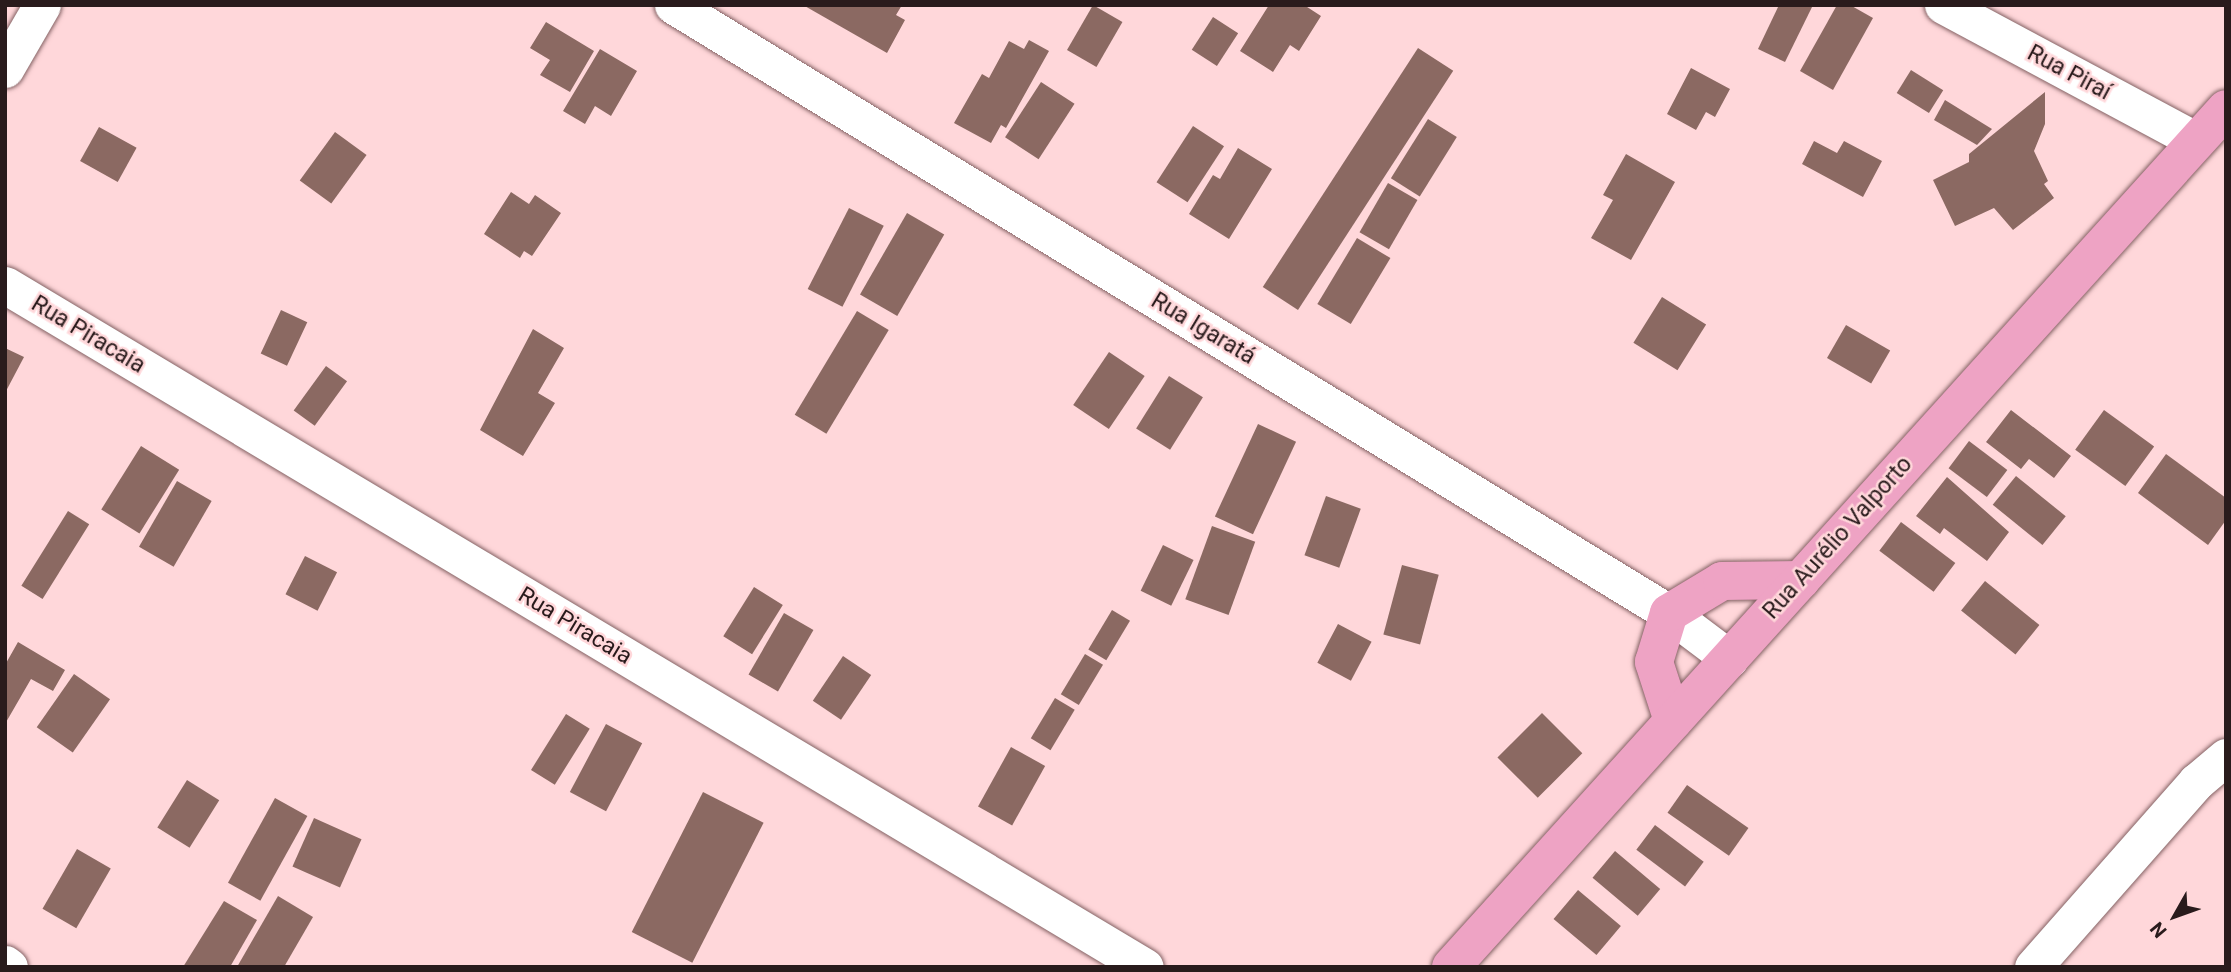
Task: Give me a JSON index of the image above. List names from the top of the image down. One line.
{"streets":{"main road":["Rua Aurélio Valporto"],"street":["Rua Piraí","Rua Igaratá","Rua Piracaia"]},"crossings":[["Rua Piraí","Rua Aurélio Valporto"],["Rua Igaratá","Rua Aurélio Valporto"]],"north":"bottom left"}
